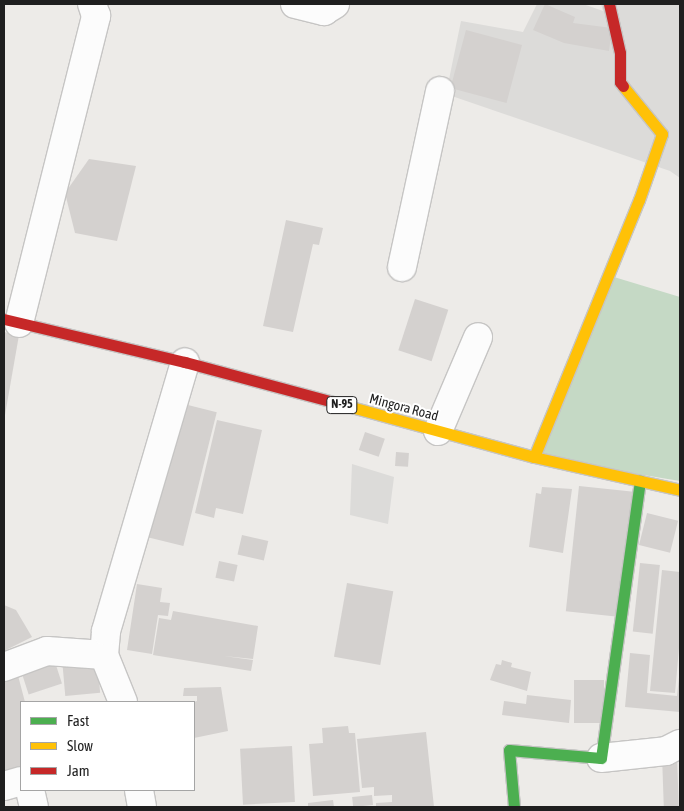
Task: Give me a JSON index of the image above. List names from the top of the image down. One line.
{"streets":{"street":["N-95","Mingora Road"]},"legend":["Fast","Slow","Jam"]}
